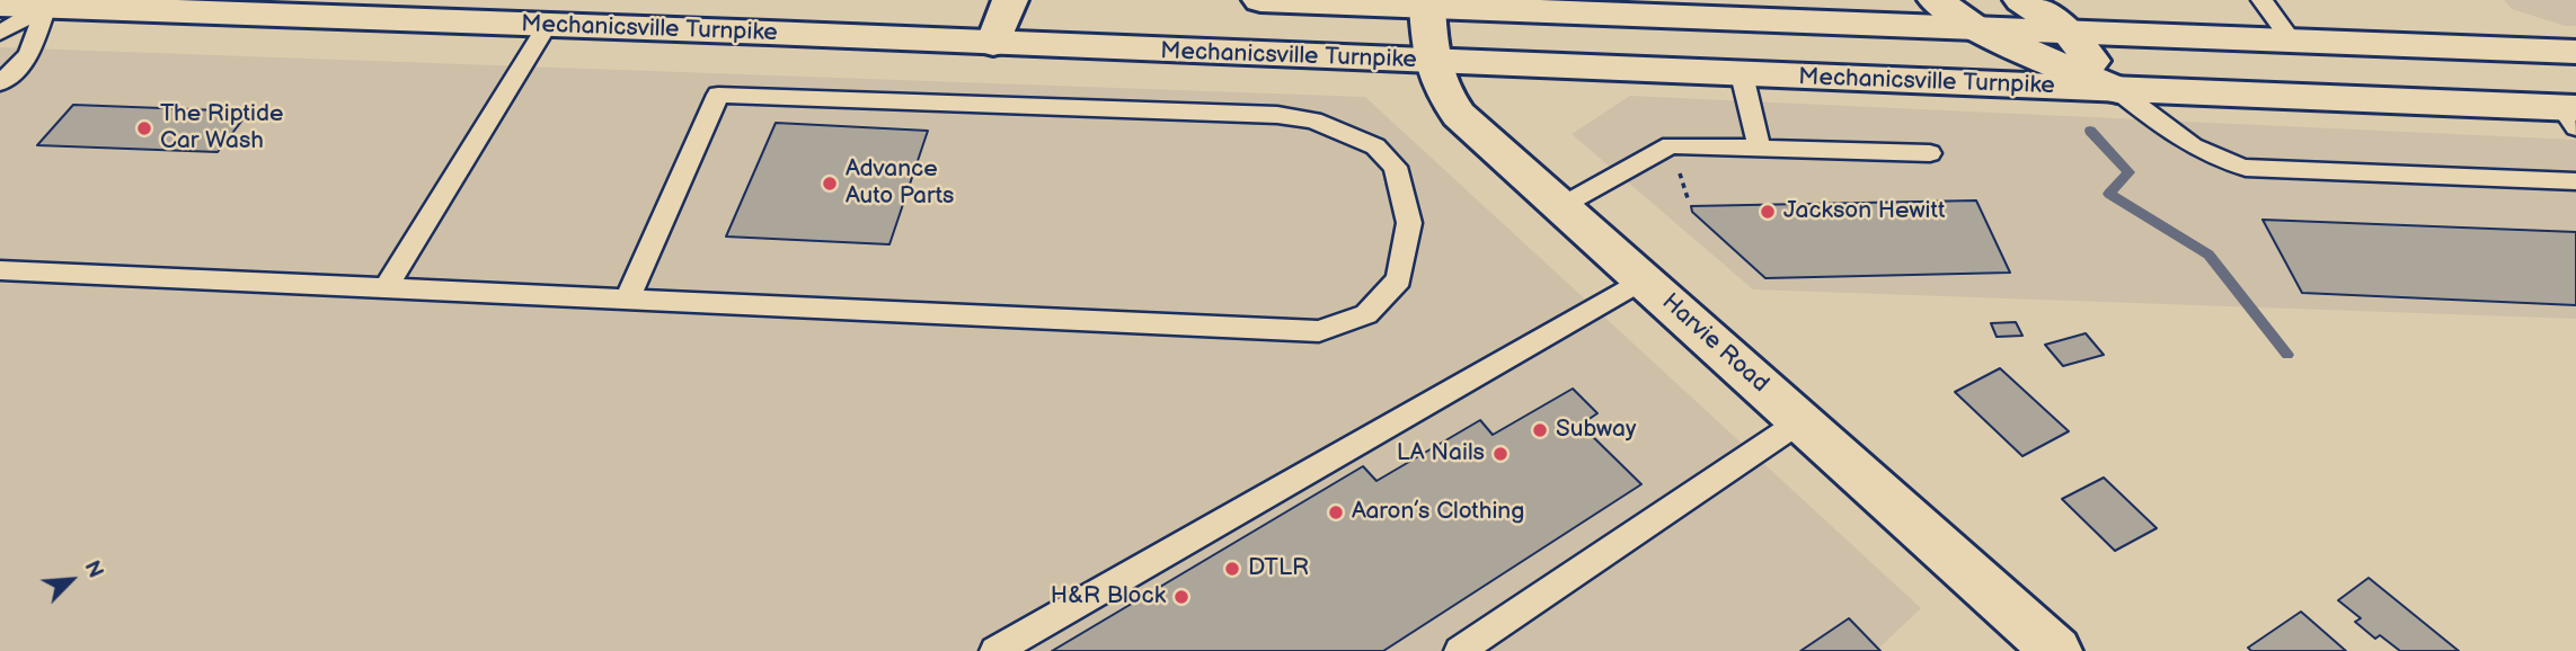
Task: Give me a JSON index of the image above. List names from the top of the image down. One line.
{"streets":{"main road":["Mechanicsville Turnpike","Harvie Road"]},"crossings":[["Mechanicsville Turnpike","Harvie Road"]],"places":["The Riptide Car Wash","Advance Auto Parts","Jackson Hewitt","Subway","LA Nails","Aaron’s Clothing","DTLR","H&R Block"],"north":"top right"}
